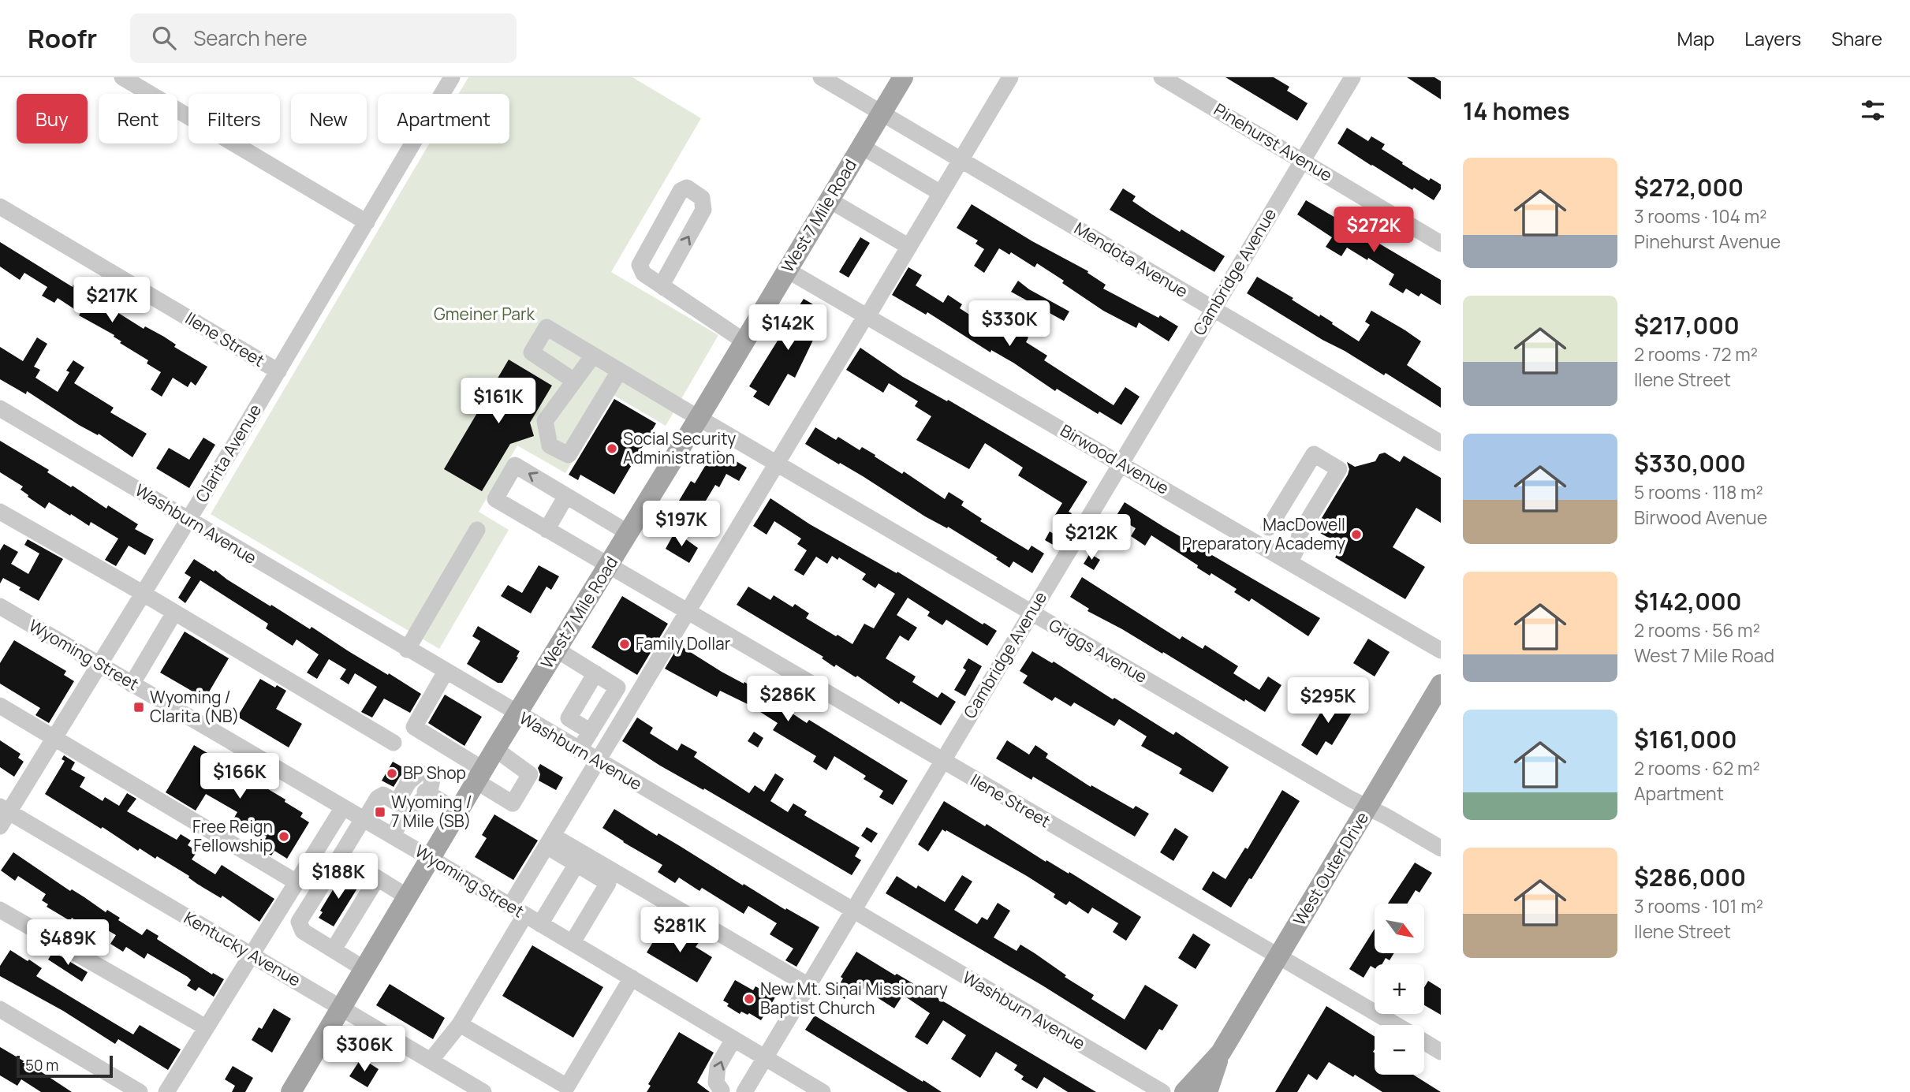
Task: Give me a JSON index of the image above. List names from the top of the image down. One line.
{"streets":{"main road":["West 7 Mile Road","West Outer Drive"],"street":["Pinehurst Avenue","Mendota Avenue","Cambridge Avenue","Ilene Street","Clarita Avenue","Birwood Avenue","Washburn Avenue","Griggs Avenue","Wyoming Street","Kentucky Avenue"]},"crossings":[["Pinehurst Avenue","Cambridge Avenue"],["West 7 Mile Road","Mendota Avenue"],["West 7 Mile Road","Ilene Street"],["West 7 Mile Road","Birwood Avenue"],["West 7 Mile Road","Washburn Avenue"],["West 7 Mile Road","Griggs Avenue"],["West 7 Mile Road","Wyoming Street"],["West 7 Mile Road","Kentucky Avenue"],["Mendota Avenue","Cambridge Avenue"],["Cambridge Avenue","Ilene Street"],["Cambridge Avenue","Birwood Avenue"],["Cambridge Avenue","Washburn Avenue"],["Cambridge Avenue","Griggs Avenue"],["Cambridge Avenue","Wyoming Street"],["Ilene Street","Clarita Avenue"],["Ilene Street","West Outer Drive"],["Clarita Avenue","Washburn Avenue"],["Clarita Avenue","Wyoming Street"],["Clarita Avenue","Kentucky Avenue"],["Griggs Avenue","West Outer Drive"]],"parks":["Gmeiner Park"],"places":{"other":["Social Security Administration","MacDowell Preparatory Academy","Family Dollar","BP Shop","Free Reign Fellowship","New Mt. Sinai Missionary Baptist Church"],"transit":["Wyoming / Clarita (NB)","Wyoming / 7 Mile (SB)"]},"scale_bar":"50 m","north":"bottom right","page":{"header":"Roofr","search":"Search here","nav":["Map","Layers","Share"],"heading":"14 homes","chip":["Buy","Rent","Filters","New","Apartment"],"list":[{"name":"$272,000","note":"3 rooms · 104 m² · Pinehurst Avenue"},{"name":"$217,000","note":"2 rooms · 72 m² · Ilene Street"},{"name":"$330,000","note":"5 rooms · 118 m² · Birwood Avenue"},{"name":"$142,000","note":"2 rooms · 56 m² · West 7 Mile Road"},{"name":"$161,000","note":"2 rooms · 62 m² · Apartment"},{"name":"$286,000","note":"3 rooms · 101 m² · Ilene Street"}],"price":["$272K","$217K","$330K","$142K","$161K","$197K","$212K","$286K","$295K","$166K","$188K","$281K","$489K","$306K"],"map_buttons":["+","−"],"scale":"50 m"}}
